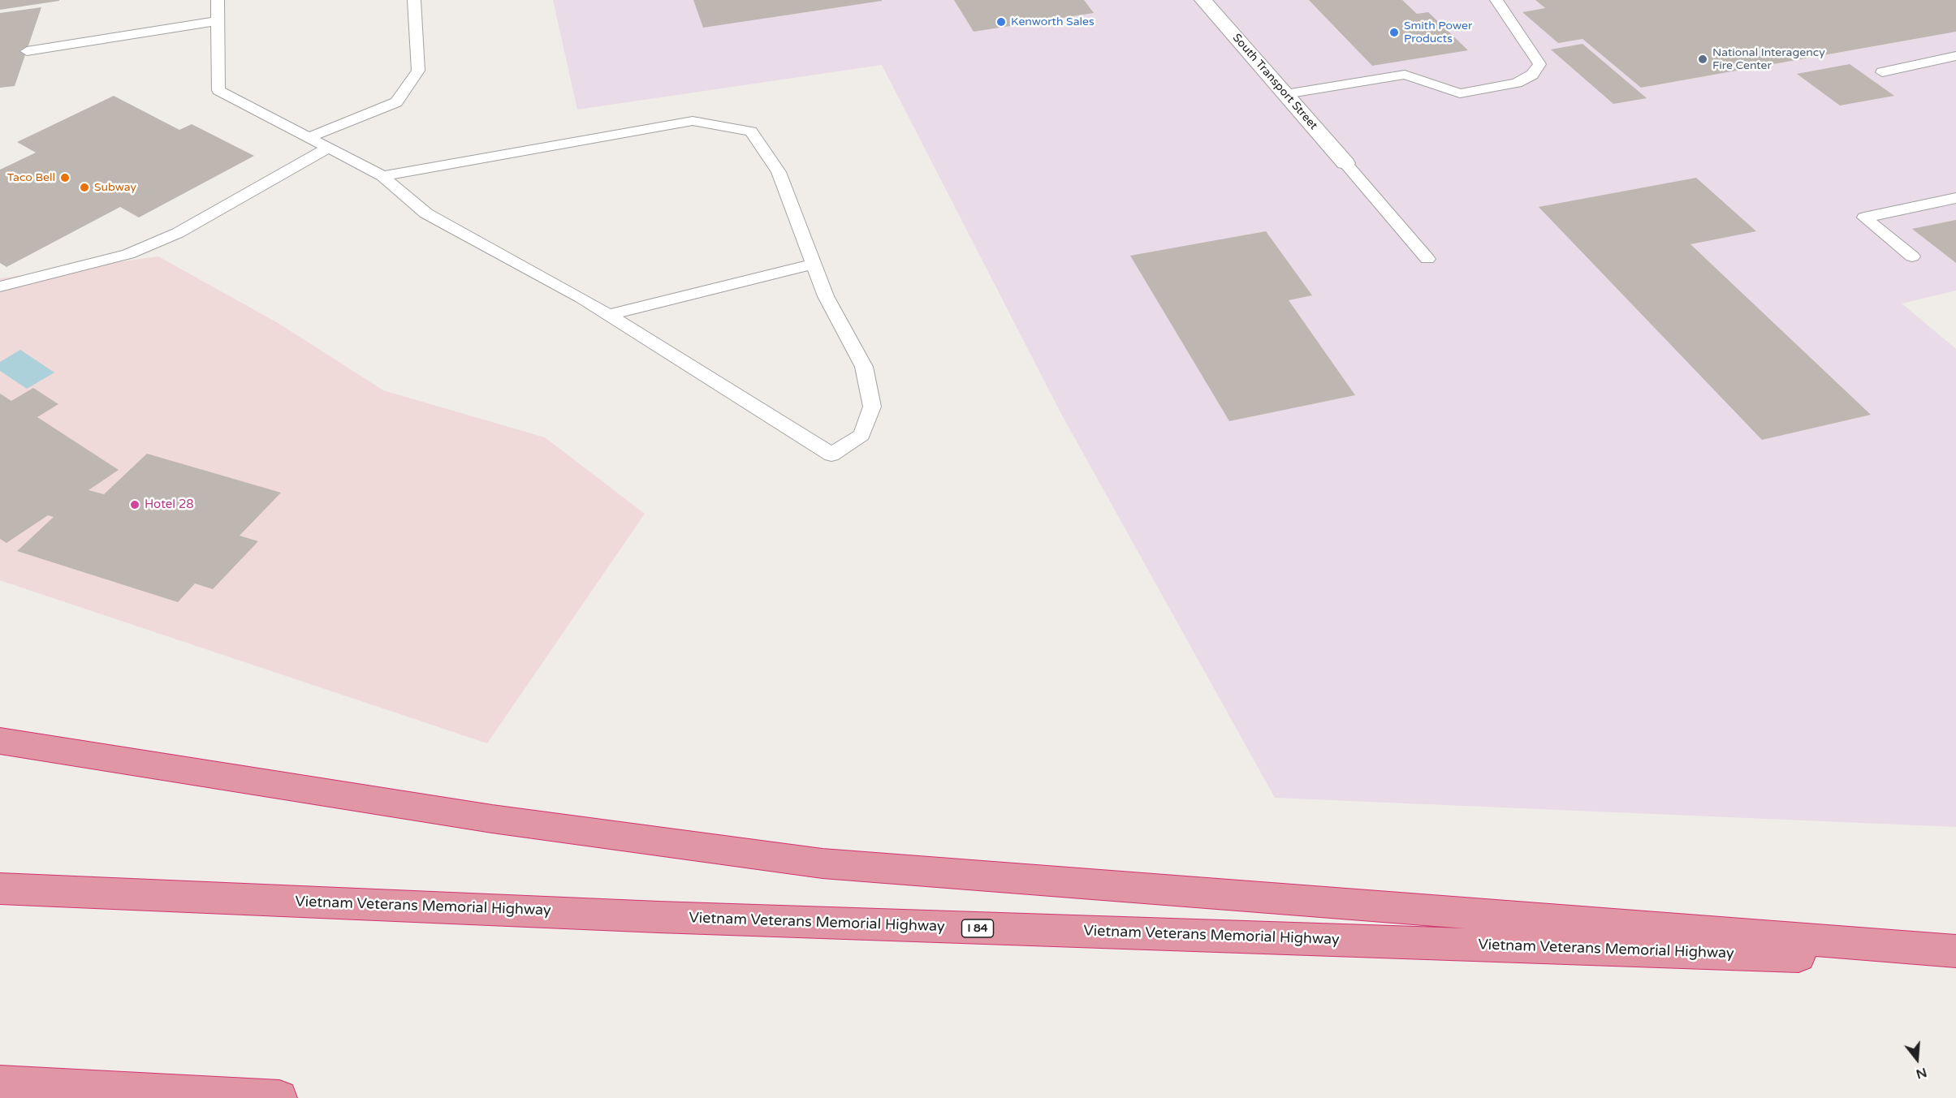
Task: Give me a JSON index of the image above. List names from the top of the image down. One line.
{"streets":{"highway":["Vietnam Veterans Memorial Highway","I 84"],"street":["South Transport Street"]},"places":["Kenworth Sales","Smith Power Products","National Interagency Fire Center","Taco Bell","Subway","Hotel 28"],"north":"bottom"}
